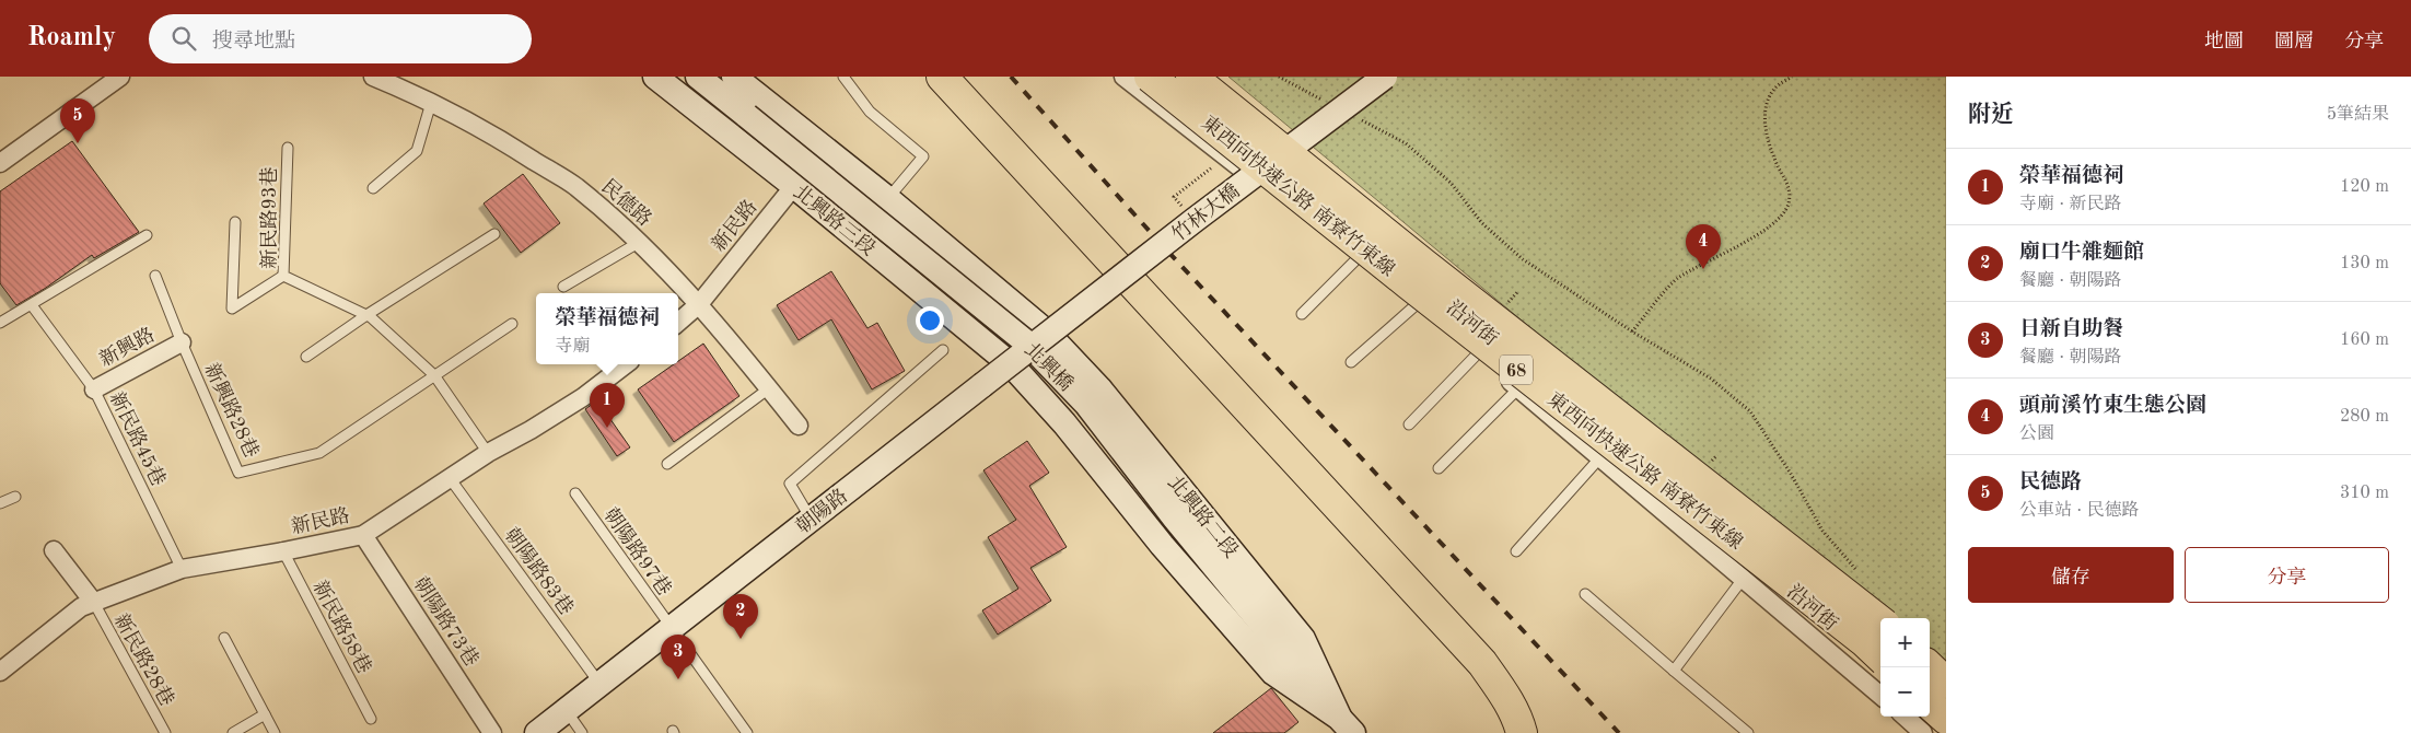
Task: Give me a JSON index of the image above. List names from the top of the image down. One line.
{"streets":{"highway":["東西向快速公路 南寮竹東線","68"],"street":["民德路","竹林大橋","北興路三段","新民路","沿河街","新興路","北興橋","朝陽路","北興路二段","朝陽路73巷"],"lane":["新民路93巷","新興路28巷","新民路45巷","朝陽路97巷","朝陽路83巷","新民路58巷","新民路28巷"]},"crossings":[["民德路","新民路"],["竹林大橋","朝陽路"],["新民路93巷","新民路"],["新民路93巷","新興路28巷"],["北興路三段","新民路"],["北興路三段","北興橋"],["北興路三段","北興路二段"],["新民路","新民路45巷"],["新民路","朝陽路83巷"],["新民路","朝陽路73巷"],["新民路","新民路58巷"],["新民路","新民路28巷"],["新興路","新興路28巷"],["新興路","新民路45巷"],["北興橋","朝陽路"],["北興橋","北興路二段"],["朝陽路","北興路二段"],["朝陽路","朝陽路97巷"],["朝陽路","朝陽路83巷"]],"page":{"header":"Roamly","search":"搜尋地點","nav":["地圖","圖層","分享"],"heading":["附近","5筆結果"],"pins":["5","4","1","2","3"],"list":[{"mark":"1","name":"榮華福德祠","note":"寺廟 · 新民路","value":"120 m"},{"mark":"2","name":"廟口牛雜麵館","note":"餐廳 · 朝陽路","value":"130 m"},{"mark":"3","name":"日新自助餐","note":"餐廳 · 朝陽路","value":"160 m"},{"mark":"4","name":"頭前溪竹東生態公園","note":"公園","value":"280 m"},{"mark":"5","name":"民德路","note":"公車站 · 民德路","value":"310 m"}],"popup":["榮華福德祠","寺廟"],"buttons":["儲存","分享"],"map_buttons":["+","−"]}}
